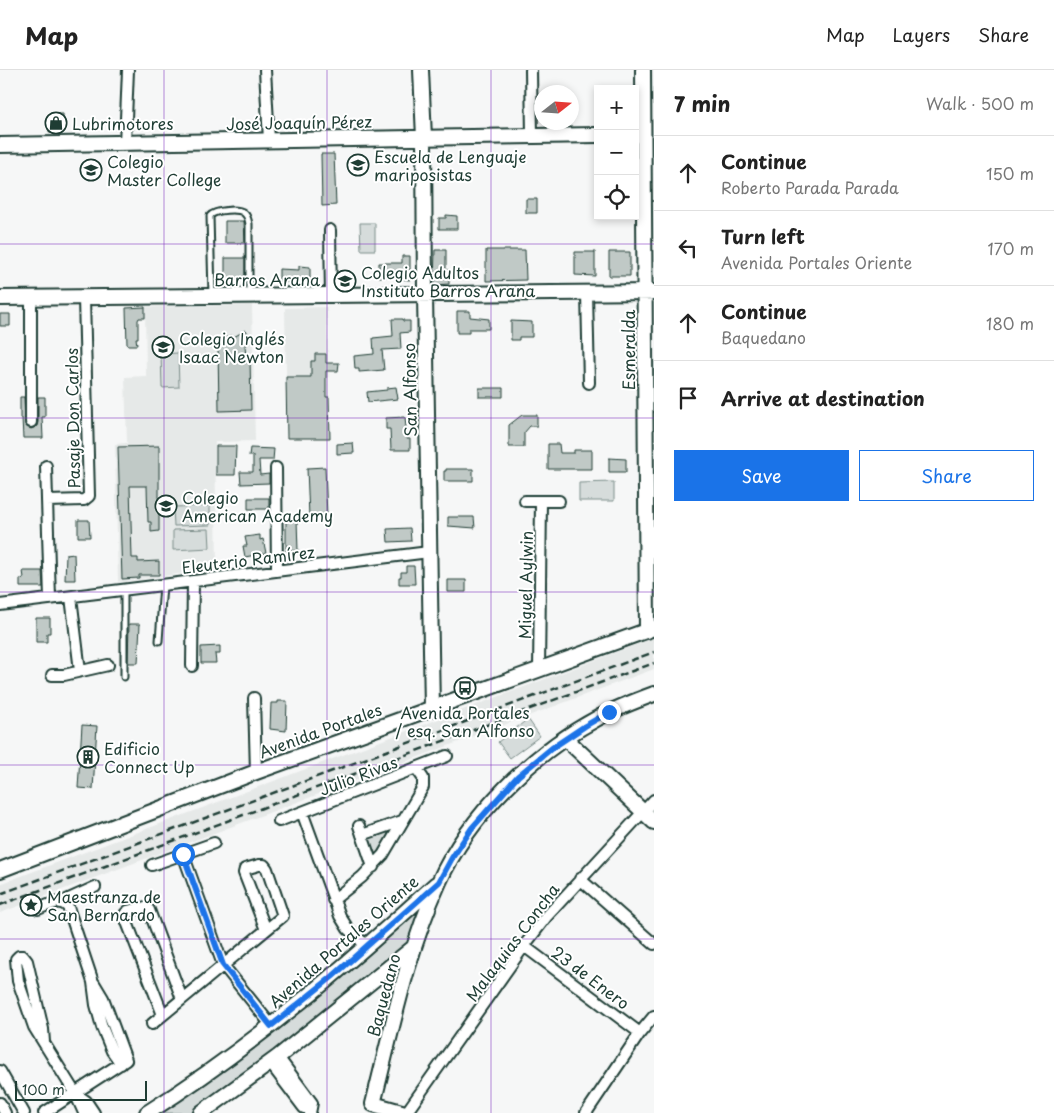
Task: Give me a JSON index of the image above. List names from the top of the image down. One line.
{"streets":{"street":["José Joaquín Pérez","Barros Arana","Esmeralda","San Alfonso","Pasaje Don Carlos","Eleuterio Ramírez","Miguel Aylwin","Avenida Portales","Julio Rivas","Avenida Portales Oriente","Malaquias Concha","23 de Enero","Baquedano"]},"crossings":[["José Joaquín Pérez","San Alfonso"],["Barros Arana","Esmeralda"],["Barros Arana","San Alfonso"],["Barros Arana","Pasaje Don Carlos"],["Esmeralda","Avenida Portales"],["San Alfonso","Eleuterio Ramírez"],["San Alfonso","Avenida Portales"],["Miguel Aylwin","Avenida Portales"],["Avenida Portales Oriente","Baquedano"],["Malaquias Concha","23 de Enero"]],"places":{"shop":["Lubrimotores"],"school or university":["Escuela de Lenguaje mariposistas","Colegio Master College","Colegio Adultos Instituto Barros Arana","Colegio Inglés Isaac Newton","Colegio American Academy"],"bus stop":["Avenida Portales / esq. San Alfonso"],"building":["Edificio Connect Up"],"place":["Maestranza de San Bernardo"]},"scale_bar":"100 m","north":"right","page":{"header":"Map","nav":["Map","Layers","Share"],"heading":["7 min","Walk · 500 m"],"map_buttons":["+","−"],"list":[["Continue","Roberto Parada Parada","150 m"],["Turn left","Avenida Portales Oriente","170 m"],["Continue","Baquedano","180 m"],"Arrive at destination"],"buttons":["Save","Share"],"scale":"100 m"}}
